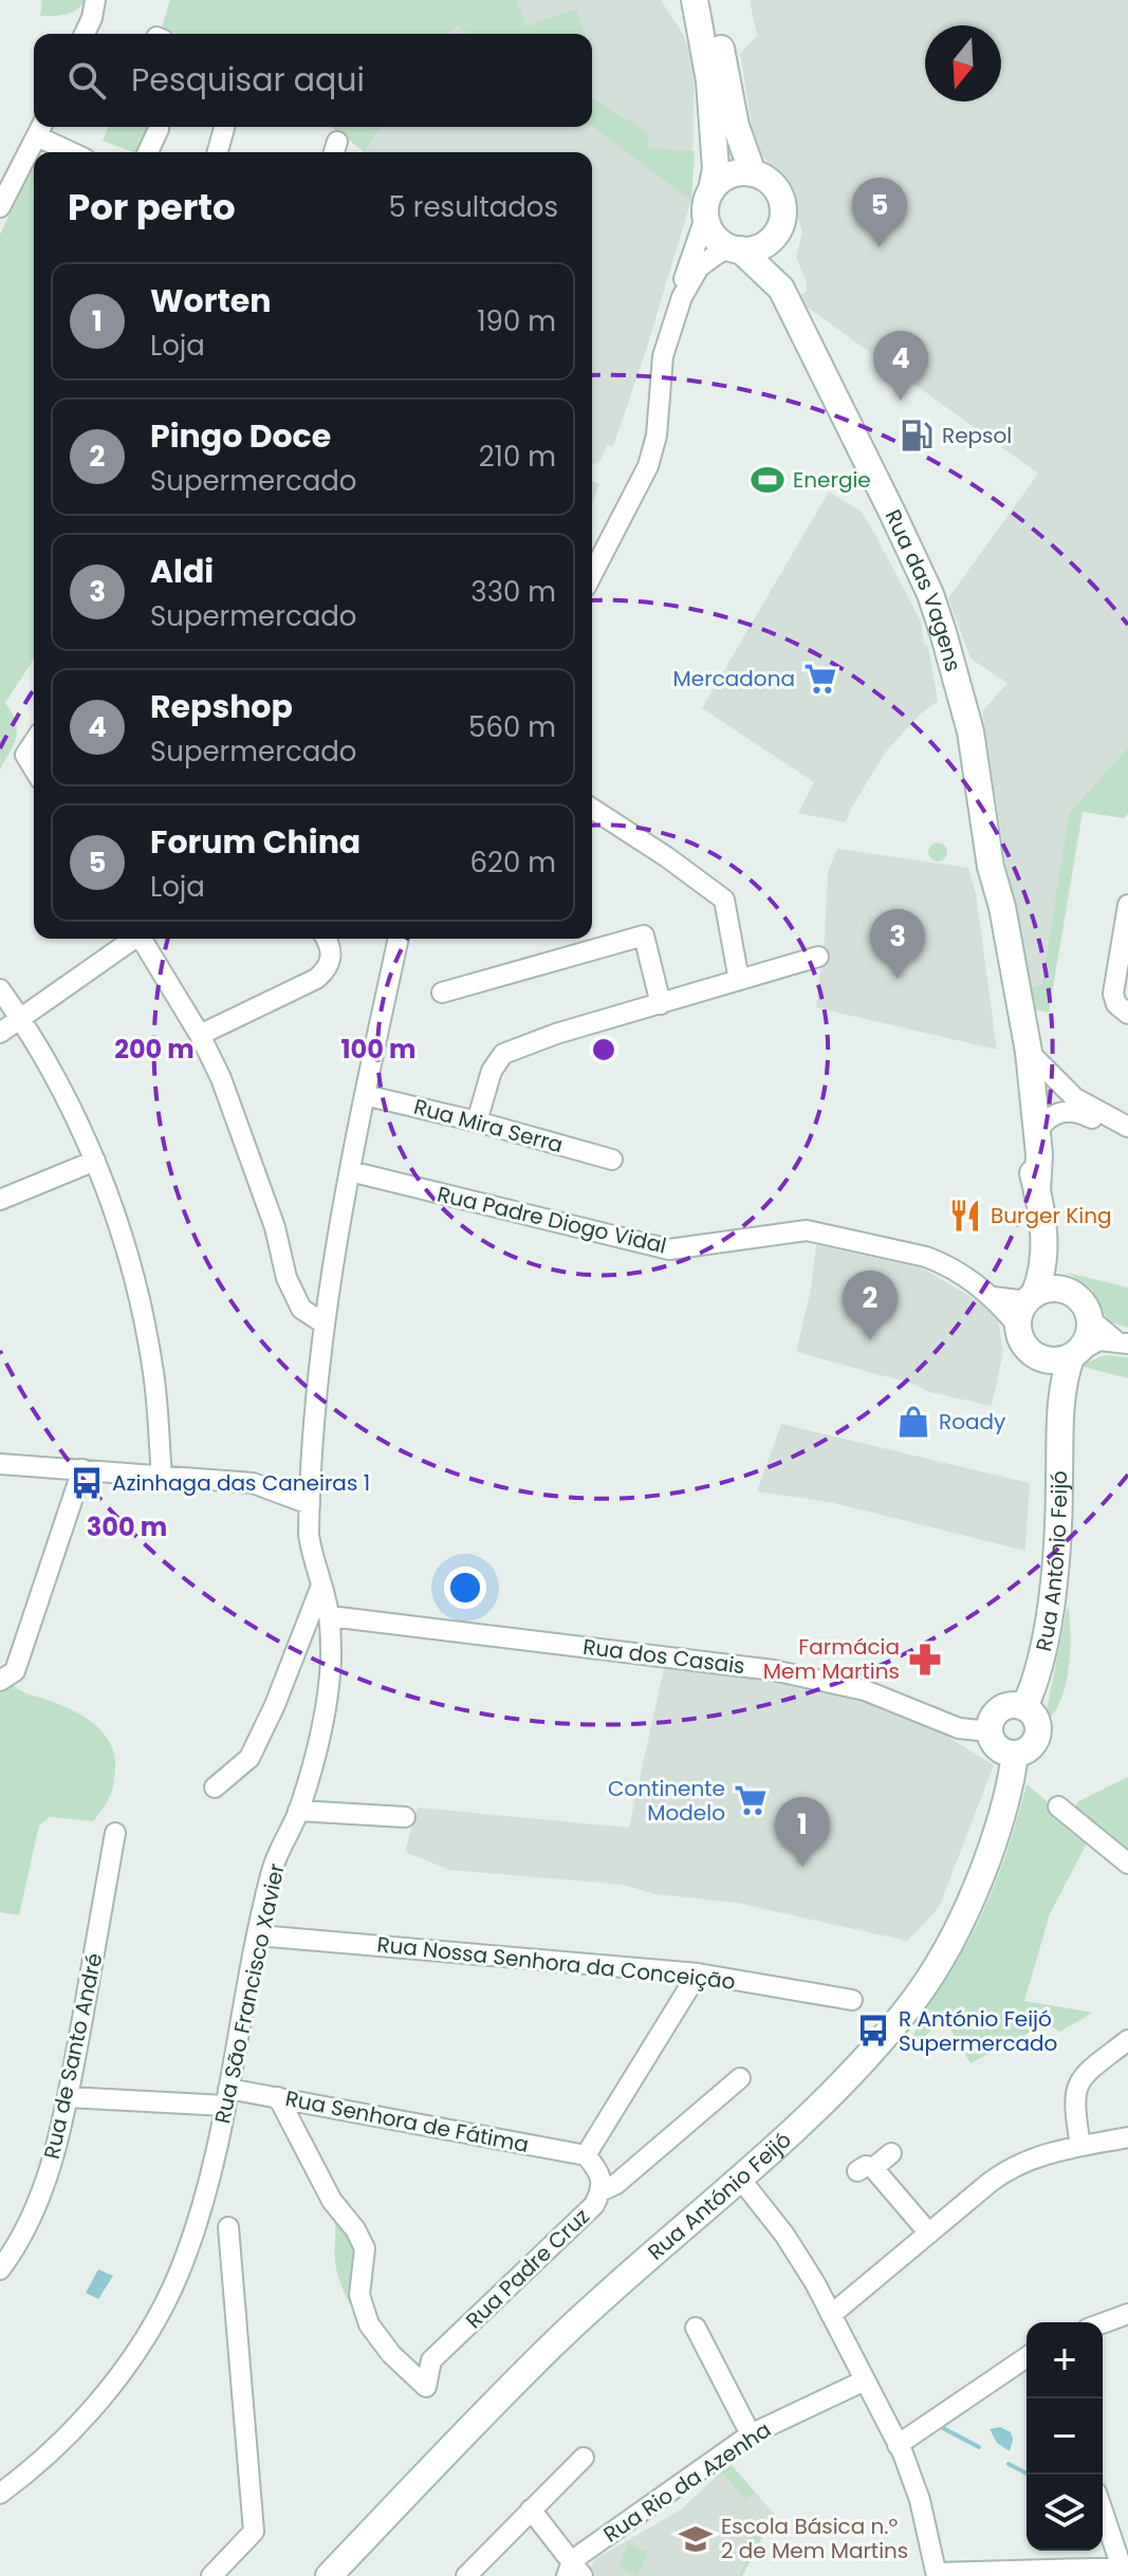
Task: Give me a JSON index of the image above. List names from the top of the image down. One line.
{"streets":{"street":["Rua das Vagens","Rua Mira Serra","Rua Padre Diogo Vidal","Rua António Feijó","Rua dos Casais","Rua Nossa Senhora da Conceição","Rua São Francisco Xavier","Rua de Santo André","Rua Senhora de Fátima","Rua Padre Cruz","Rua Rio da Azenha"]},"crossings":[["Rua Mira Serra","Rua São Francisco Xavier"],["Rua Padre Diogo Vidal","Rua António Feijó"],["Rua Padre Diogo Vidal","Rua São Francisco Xavier"],["Rua António Feijó","Rua dos Casais"],["Rua dos Casais","Rua São Francisco Xavier"],["Rua Nossa Senhora da Conceição","Rua São Francisco Xavier"],["Rua São Francisco Xavier","Rua Senhora de Fátima"],["Rua de Santo André","Rua Senhora de Fátima"],["Rua Senhora de Fátima","Rua Padre Cruz"]],"places":{"fuel station":["Repsol"],"sports":["Energie"],"supermarket":["Mercadona","Continente Modelo"],"restaurant":["Burger King"],"shop":["Roady"],"bus stop":["Azinhaga das Caneiras 1","R António Feijó Supermercado"],"pharmacy":["Farmácia Mem Martins"],"school or university":["Escola Básica n.º 2 de Mem Martins"]},"north":"bottom","page":{"search":"Pesquisar aqui","heading":["Por perto","5 resultados"],"pins":["5","4","3","2","1"],"list":[{"mark":"1","name":"Worten","note":"Loja","value":"190 m"},{"mark":"2","name":"Pingo Doce","note":"Supermercado","value":"210 m"},{"mark":"3","name":"Aldi","note":"Supermercado","value":"330 m"},{"mark":"4","name":"Repshop","note":"Supermercado","value":"560 m"},{"mark":"5","name":"Forum China","note":"Loja","value":"620 m"}],"map_buttons":["+","−"]},"rings":["200 m","100 m","300 m"]}
